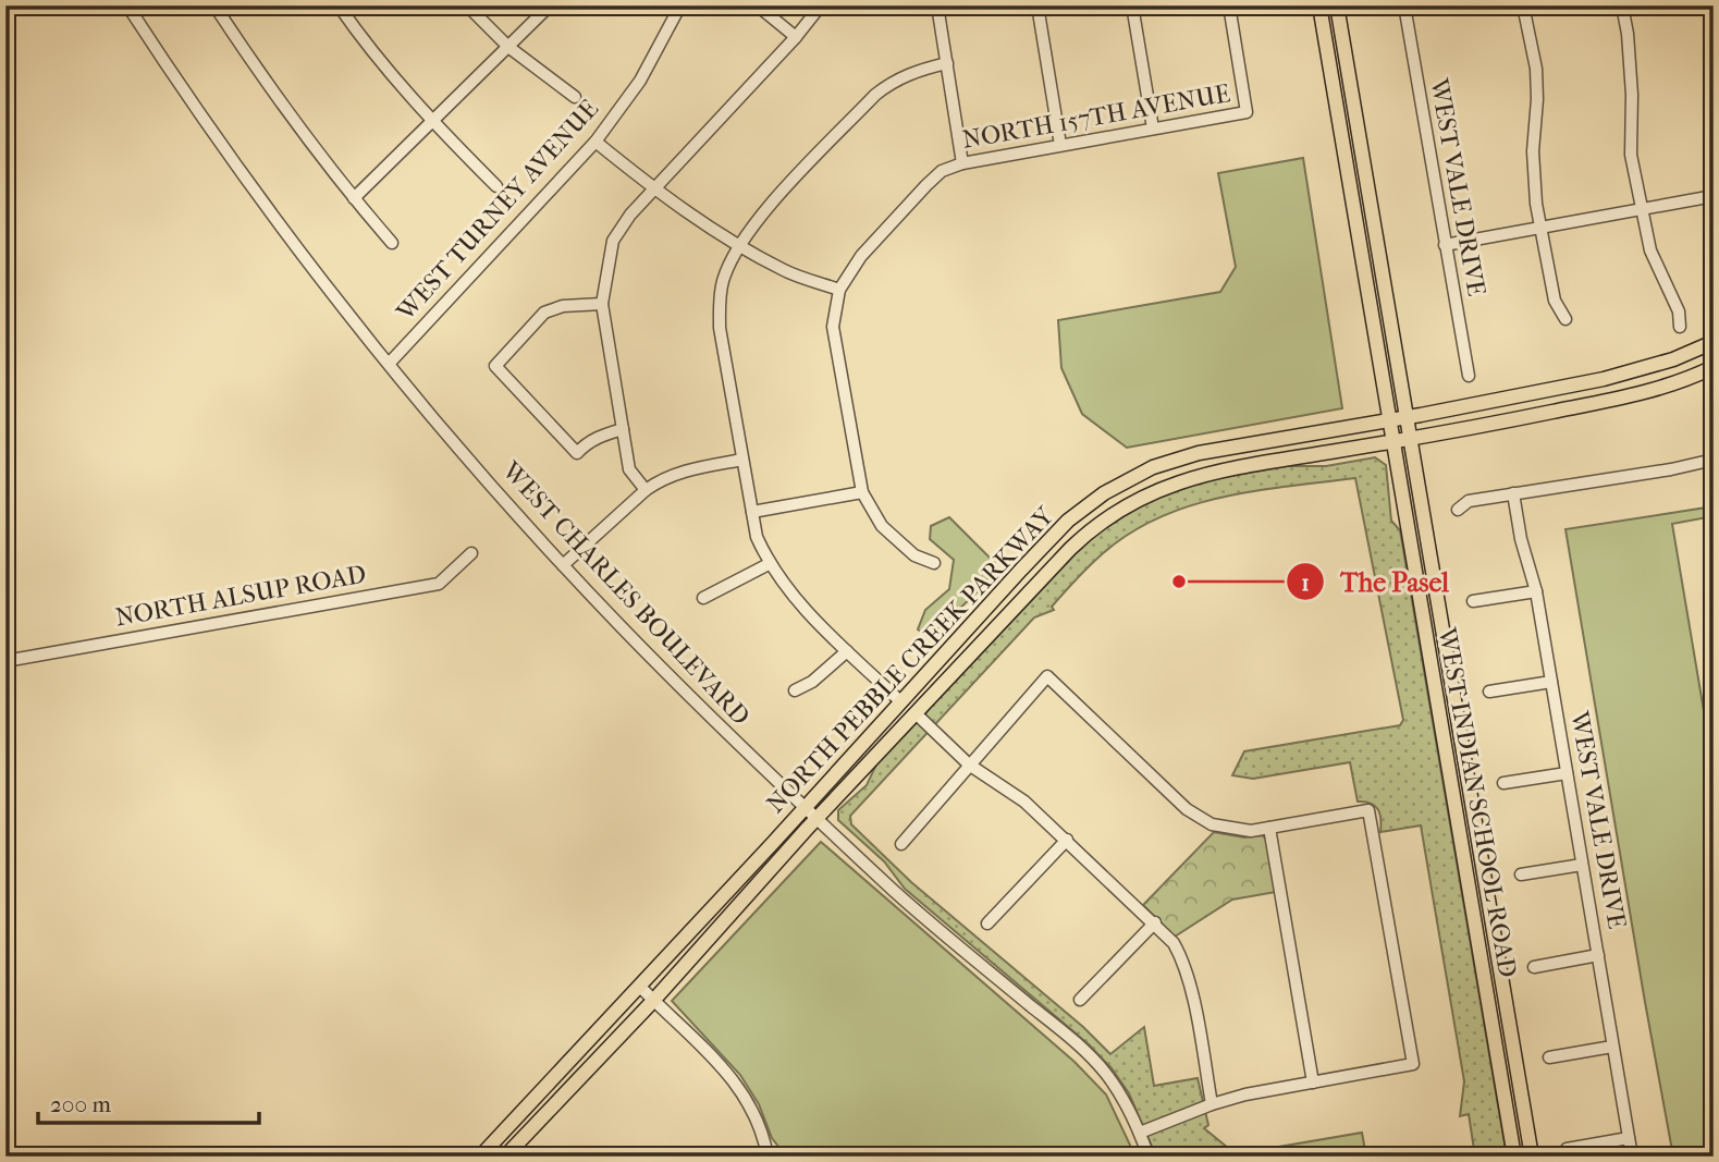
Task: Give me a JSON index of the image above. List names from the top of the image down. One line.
{"streets":{"main road":["NORTH PEBBLE CREEK PARKWAY","WEST INDIAN SCHOOL ROAD"],"street":["NORTH 157TH AVENUE","WEST VALE DRIVE","WEST TURNEY AVENUE","WEST CHARLES BOULEVARD","NORTH ALSUP ROAD"]},"crossings":[["WEST TURNEY AVENUE","WEST CHARLES BOULEVARD"],["WEST CHARLES BOULEVARD","NORTH PEBBLE CREEK PARKWAY"],["NORTH PEBBLE CREEK PARKWAY","WEST INDIAN SCHOOL ROAD"]],"places":["The Pasel"],"scale_bar":"200 m"}
